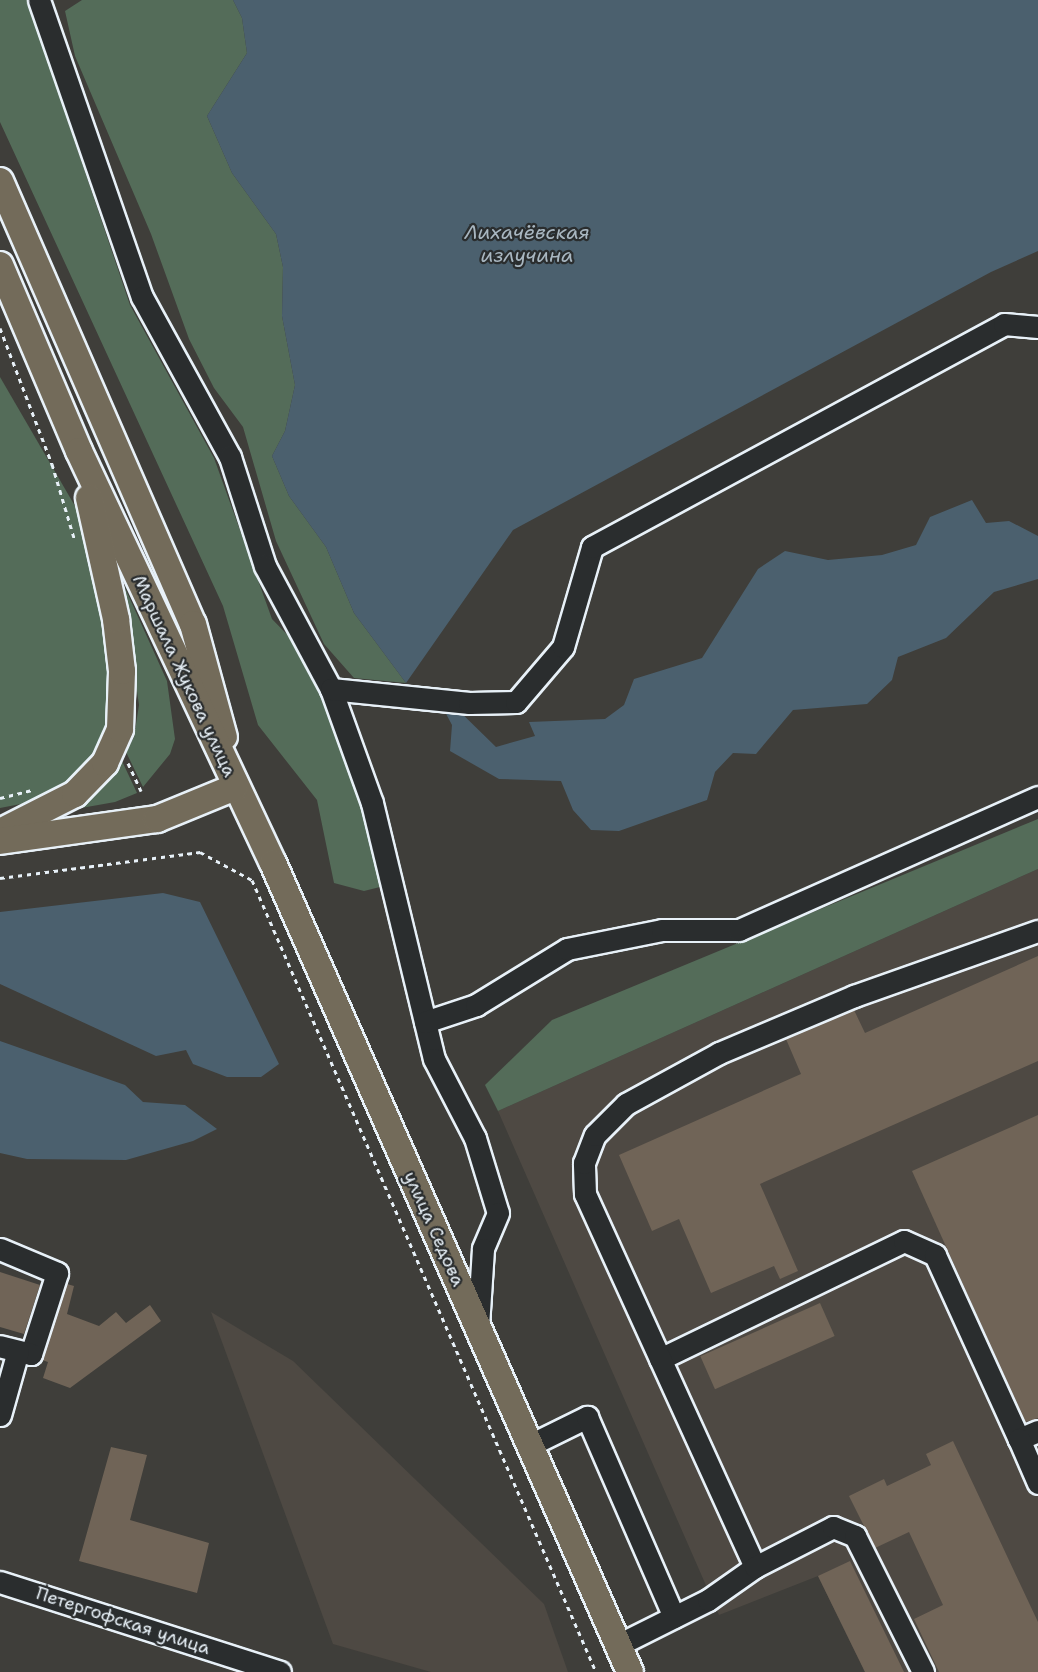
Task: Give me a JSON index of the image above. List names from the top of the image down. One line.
{"streets":{"main road":["Маршала Жукова улица","улица Седова"],"street":["Петергофская улица"]},"crossings":[["Маршала Жукова улица","улица Седова"]],"water":["Лихачёвская излучина"]}
